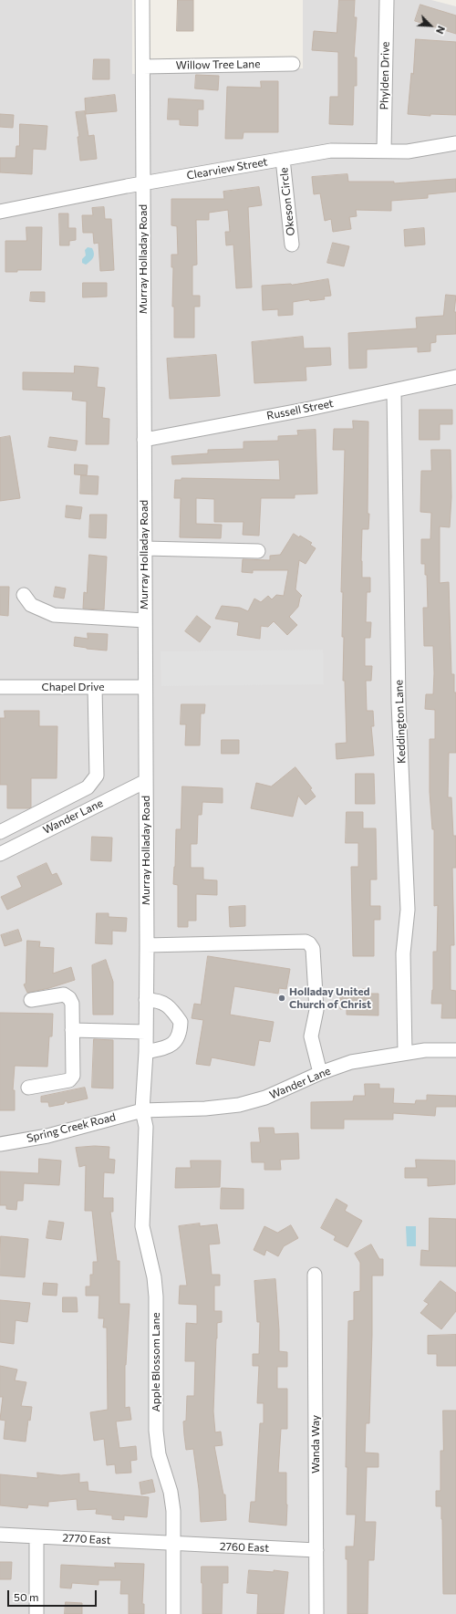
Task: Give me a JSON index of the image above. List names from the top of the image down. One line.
{"streets":{"street":["Willow Tree Lane","Phylden Drive","Clearview Street","Okeson Circle","Murray Holladay Road","Russell Street","Chapel Drive","Keddington Lane","Wander Lane","Spring Creek Road","Apple Blossom Lane","Wanda Way","2770 East","2760 East"]},"crossings":[["Willow Tree Lane","Murray Holladay Road"],["Phylden Drive","Clearview Street"],["Clearview Street","Okeson Circle"],["Clearview Street","Murray Holladay Road"],["Murray Holladay Road","Russell Street"],["Murray Holladay Road","Chapel Drive"],["Murray Holladay Road","Wander Lane"],["Murray Holladay Road","Spring Creek Road"],["Murray Holladay Road","Apple Blossom Lane"],["Russell Street","Keddington Lane"],["Keddington Lane","Wander Lane"],["Wander Lane","Spring Creek Road"],["Wander Lane","Apple Blossom Lane"],["Spring Creek Road","Apple Blossom Lane"],["Apple Blossom Lane","2770 East"],["Apple Blossom Lane","2760 East"],["Wanda Way","2760 East"],["2770 East","2760 East"]],"places":["Holladay United Church of Christ"],"scale_bar":"50 m","north":"bottom right"}
